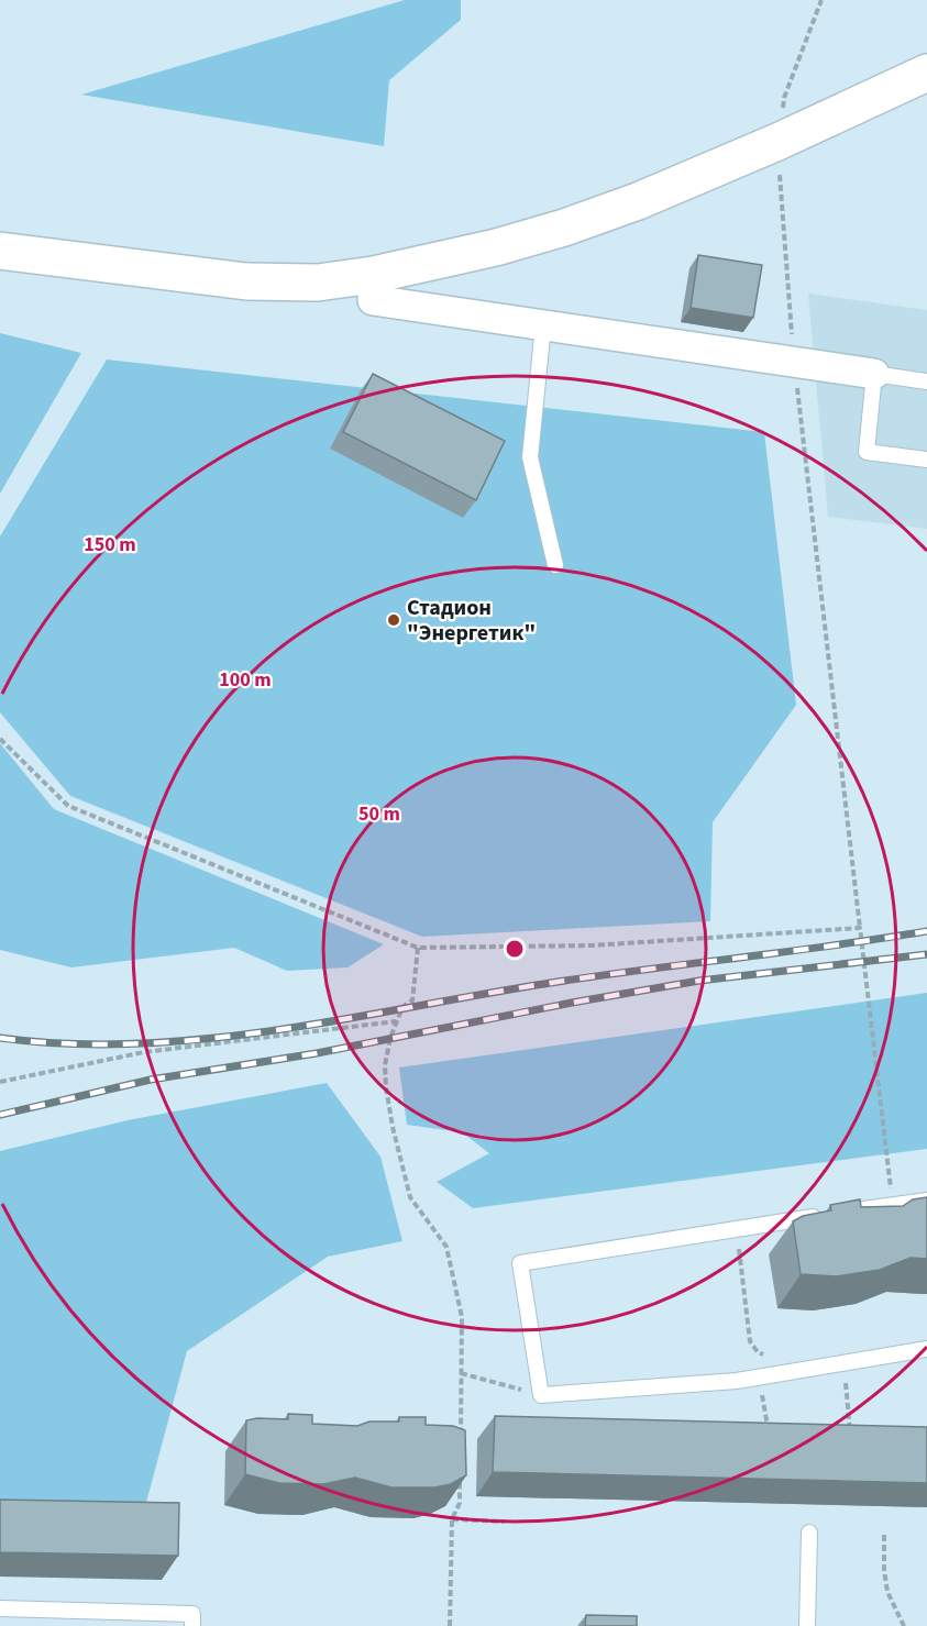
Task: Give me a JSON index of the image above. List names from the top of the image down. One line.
{"places":["Стадион \"Энергетик\""],"rings":["150 m","100 m","50 m"]}
